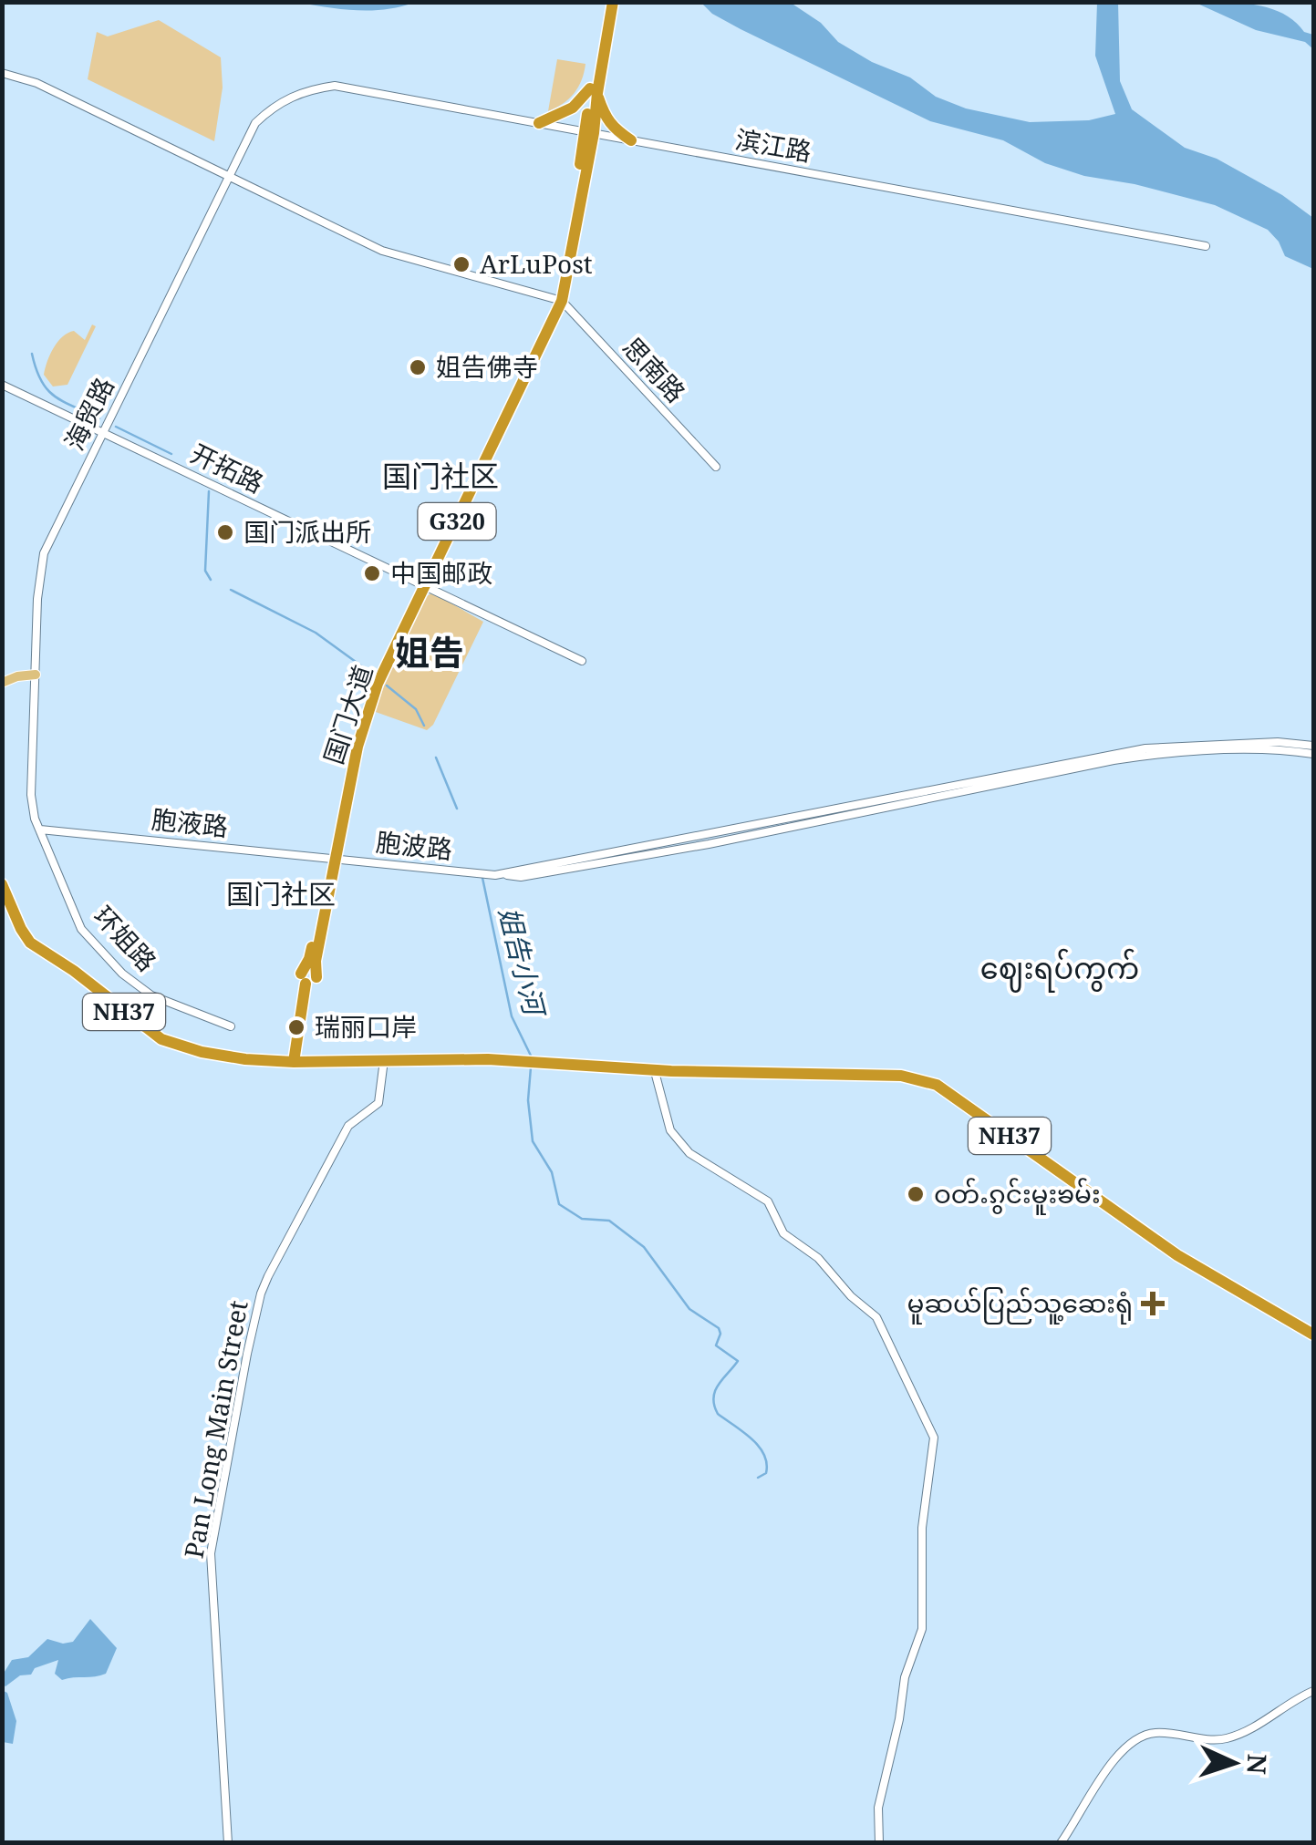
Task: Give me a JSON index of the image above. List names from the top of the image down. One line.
{"streets":{"highway":["G320","国门大道","NH37"],"street":["滨江路","思南路","海贸路","开拓路","胞液路","胞波路","环姐路","Pan Long Main Street"]},"crossings":[["滨江路","海贸路"],["滨江路","国门大道"],["思南路","国门大道"],["海贸路","开拓路"],["海贸路","胞液路"],["海贸路","环姐路"],["开拓路","国门大道"],["G320","国门大道"],["国门大道","胞液路"],["国门大道","胞波路"],["国门大道","NH37"],["胞液路","胞波路"],["胞液路","环姐路"],["NH37","Pan Long Main Street"]],"districts":["国门社区","姐告","国门社区","ဈေးရပ်ကွက်"],"water":["姐告小河"],"places":{"other":["ArLuPost","姐告佛寺","国门派出所","中国邮政","瑞丽口岸","ဝတ်ႉၵွင်းမူးၶမ်း"],"health":["မူဆယ်ပြည်သူ့ဆေးရုံ"]},"north":"right"}
